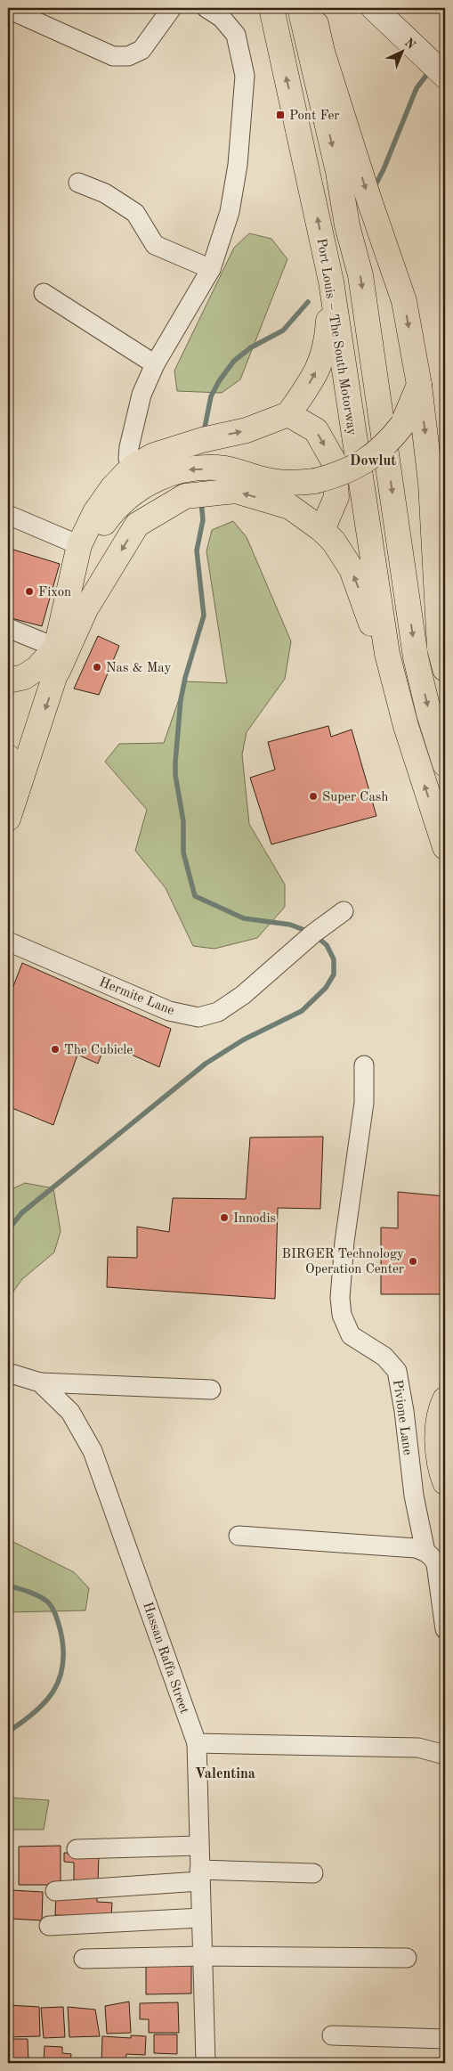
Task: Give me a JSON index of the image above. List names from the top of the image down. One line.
{"streets":{"main road":["Port Louis – The South Motorway"],"street":["Hermite Lane","Pivione Lane","Hassan Raffa Street"]},"districts":["Dowlut","Valentina"],"places":{"transit":["Pont Fer"],"other":["Fixon","Nas & May","Super Cash","The Cubicle","Innodis","BIRGER Technology Operation Center"]},"north":"top right"}
